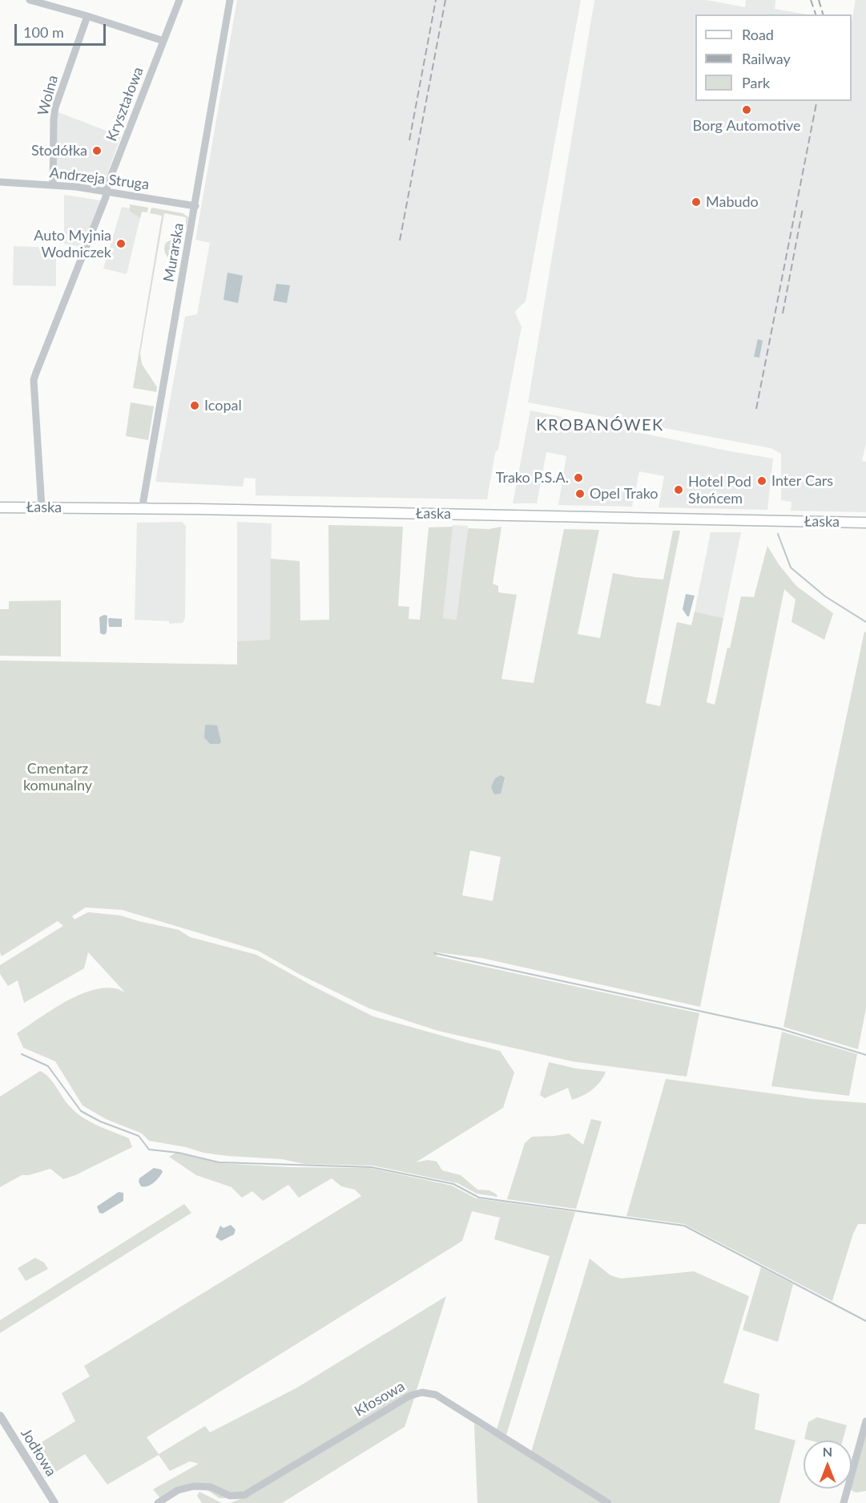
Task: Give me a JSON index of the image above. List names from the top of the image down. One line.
{"streets":{"main road":["Łaska"],"street":["Wolna","Kryształowa","Andrzeja Struga","Murarska","Kłosowa","Jodłowa"]},"crossings":[["Wolna","Andrzeja Struga"],["Kryształowa","Andrzeja Struga"],["Kryształowa","Łaska"],["Andrzeja Struga","Murarska"],["Murarska","Łaska"]],"districts":["KROBANÓWEK"],"parks":["Cmentarz komunalny"],"places":["Borg Automotive","Stodółka","Mabudo","Auto Myjnia Wodniczek","Icopal","Trako P.S.A.","Inter Cars","Hotel Pod Słońcem","Opel Trako"],"legend":["Road","Railway","Park"],"scale_bar":"100 m","north":"top"}
